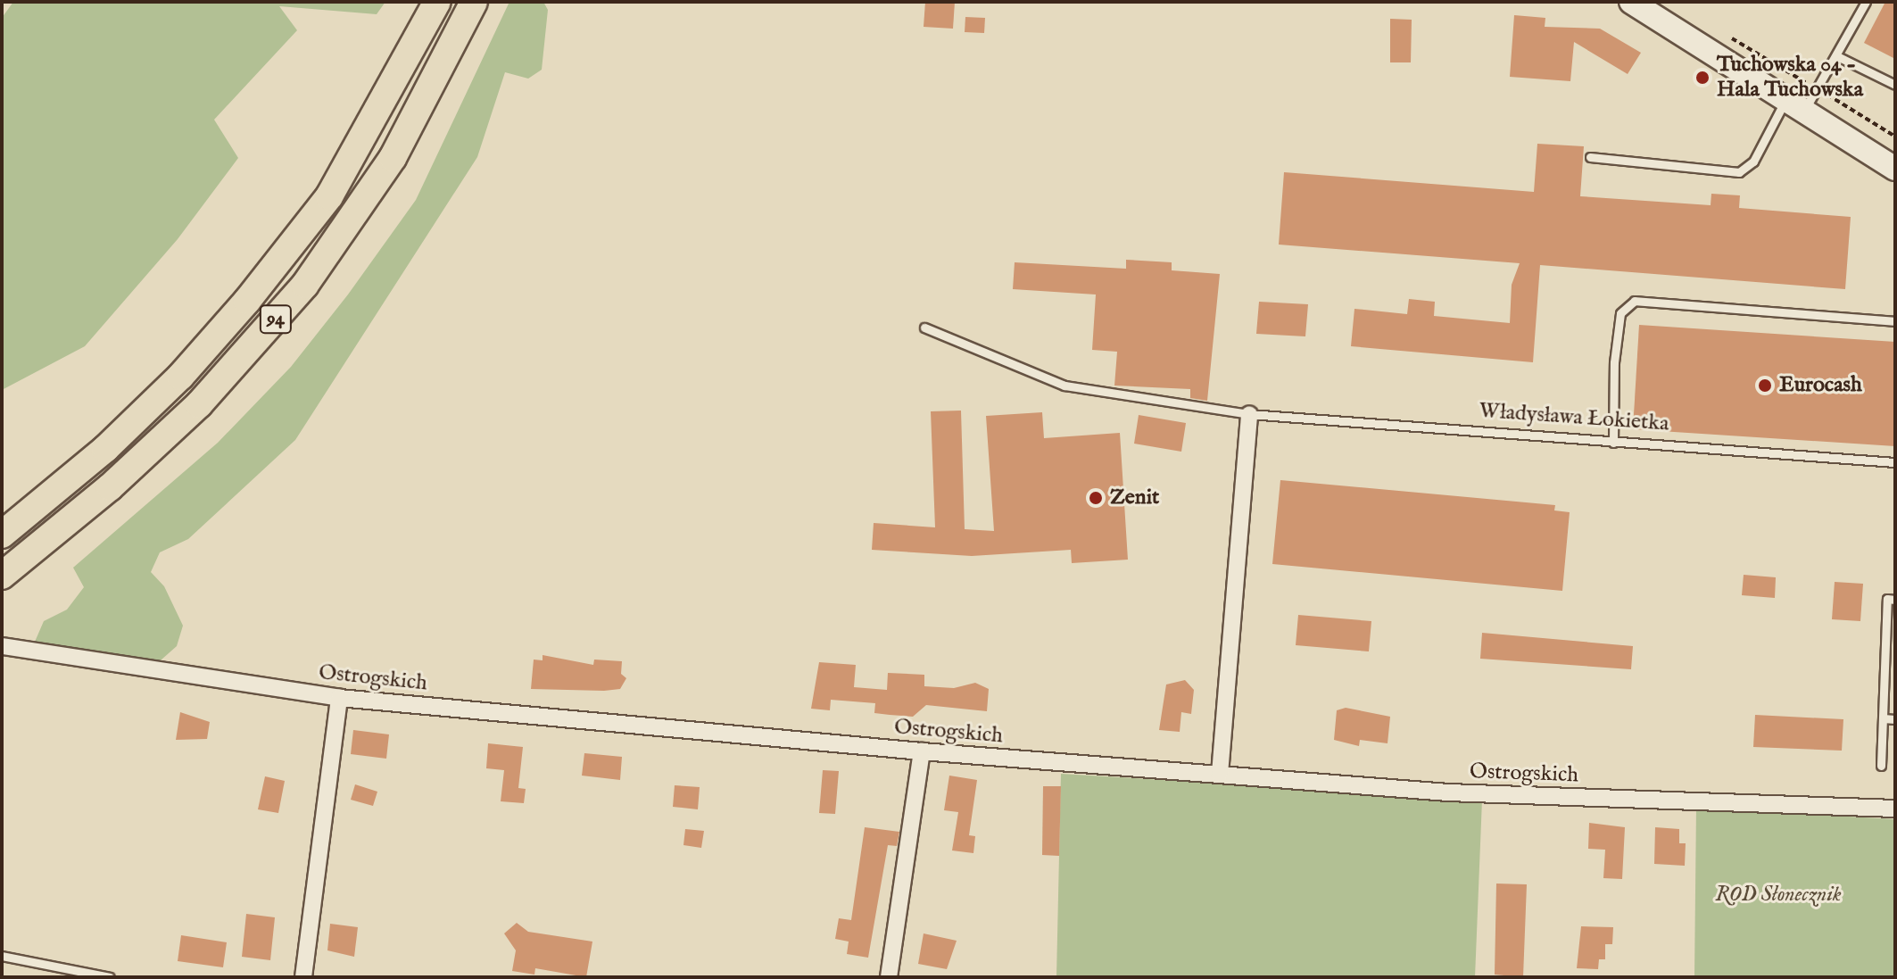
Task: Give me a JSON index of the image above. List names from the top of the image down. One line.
{"streets":{"main road":["94"],"street":["Ostrogskich"],"lane":["Władysława Łokietka"]},"parks":["ROD Słonecznik"],"places":["Tuchowska 04 - Hala Tuchowska","Eurocash","Zenit"]}
